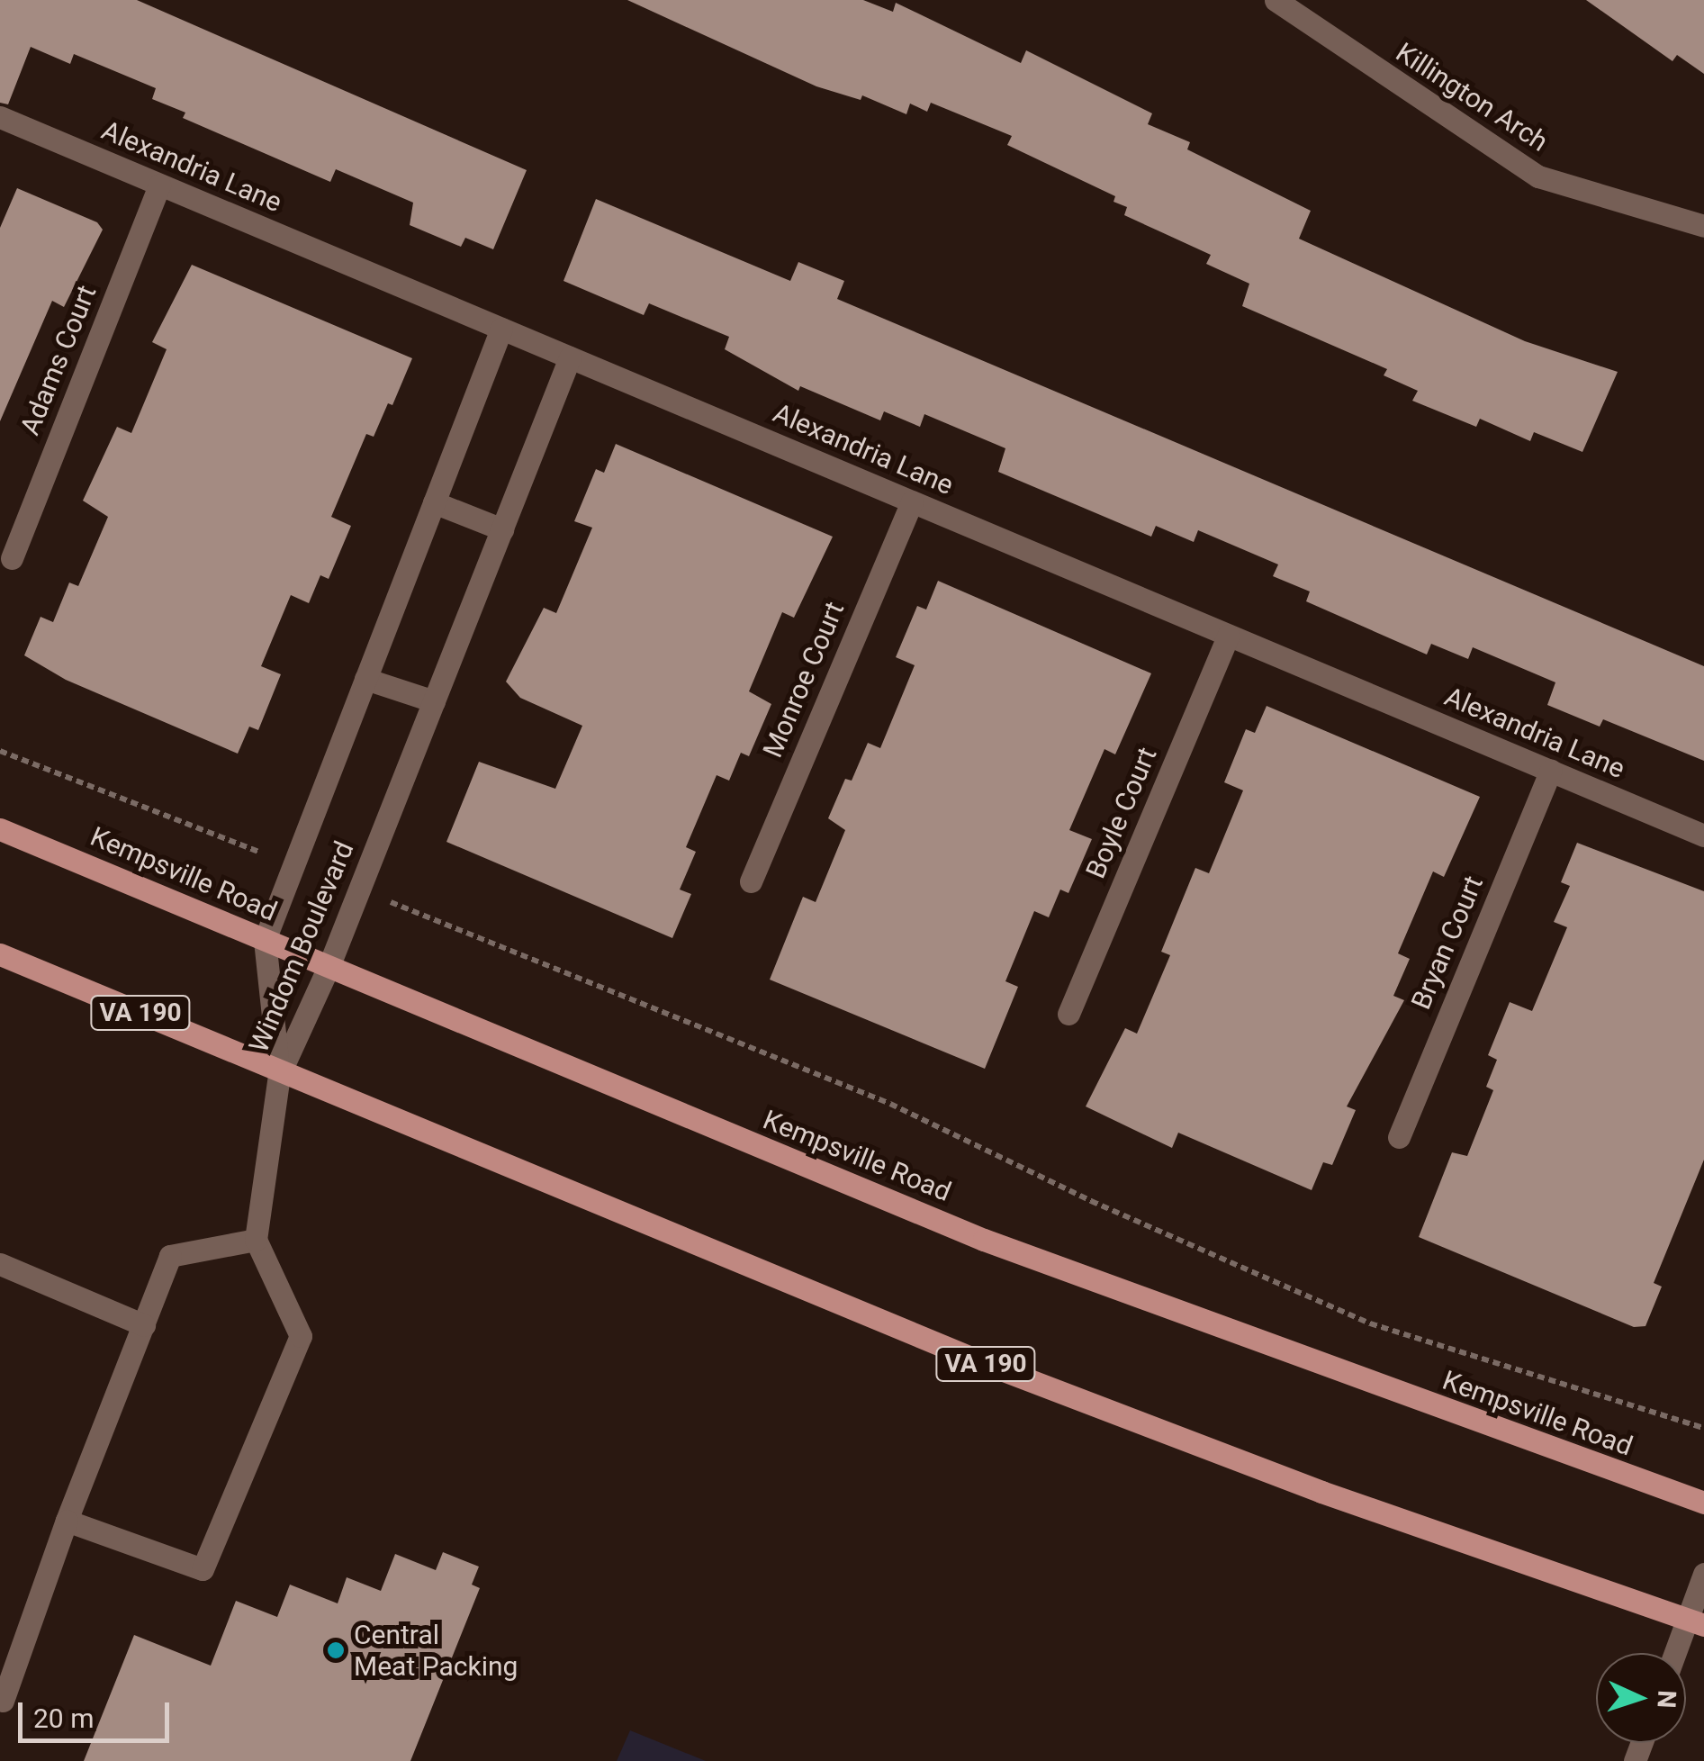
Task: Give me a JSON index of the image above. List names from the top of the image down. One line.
{"streets":{"main road":["Kempsville Road","VA 190"],"street":["Killington Arch","Alexandria Lane","Adams Court","Monroe Court","Boyle Court","Bryan Court","Windom Boulevard"]},"crossings":[["Alexandria Lane","Adams Court"],["Alexandria Lane","Monroe Court"],["Alexandria Lane","Boyle Court"],["Alexandria Lane","Bryan Court"],["Alexandria Lane","Windom Boulevard"],["Kempsville Road","Windom Boulevard"],["Windom Boulevard","VA 190"]],"places":["Central Meat Packing"],"scale_bar":"20 m","north":"right"}
